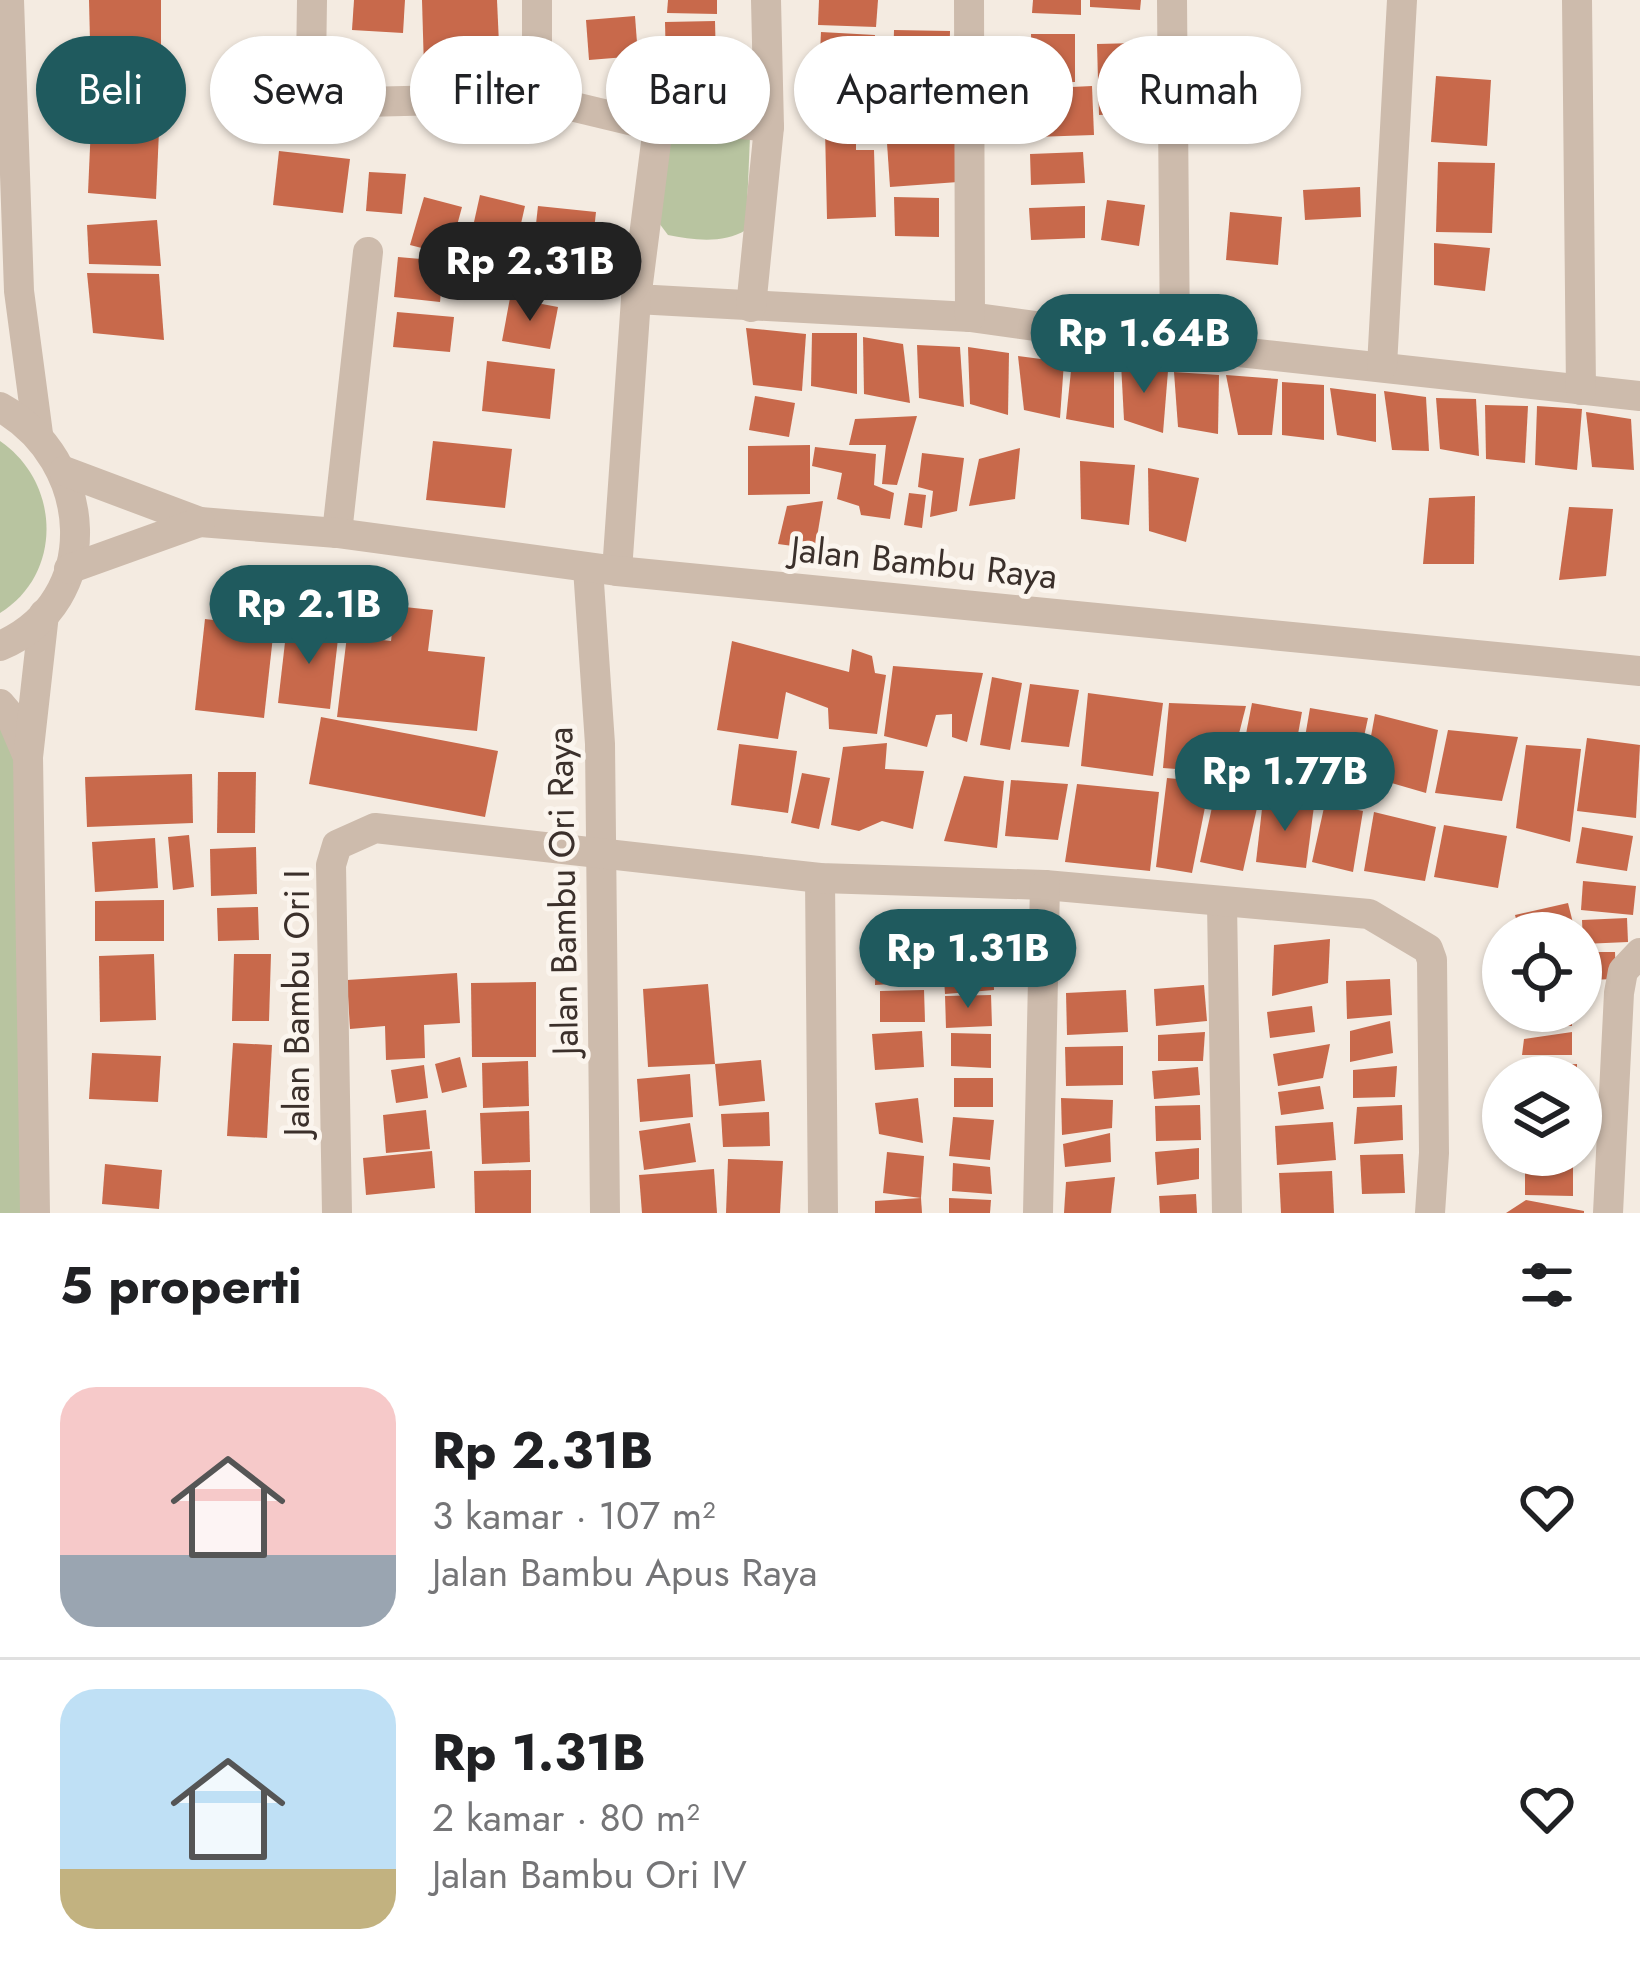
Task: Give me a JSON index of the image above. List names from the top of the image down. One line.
{"streets":{"street":["Jalan Bambu Raya","Jalan Bambu Ori Raya","Jalan Bambu Ori I"]},"crossings":[["Jalan Bambu Raya","Jalan Bambu Ori Raya"],["Jalan Bambu Ori Raya","Jalan Bambu Ori I"]],"page":{"chip":["Beli","Sewa","Filter","Baru","Apartemen","Rumah"],"price":["Rp 2.31B","Rp 1.64B","Rp 2.1B","Rp 1.77B","Rp 1.31B"],"heading":"5 properti","list":[{"name":"Rp 2.31B","note":"3 kamar · 107 m² · Jalan Bambu Apus Raya"},{"name":"Rp 1.31B","note":"2 kamar · 80 m² · Jalan Bambu Ori IV"}]}}
